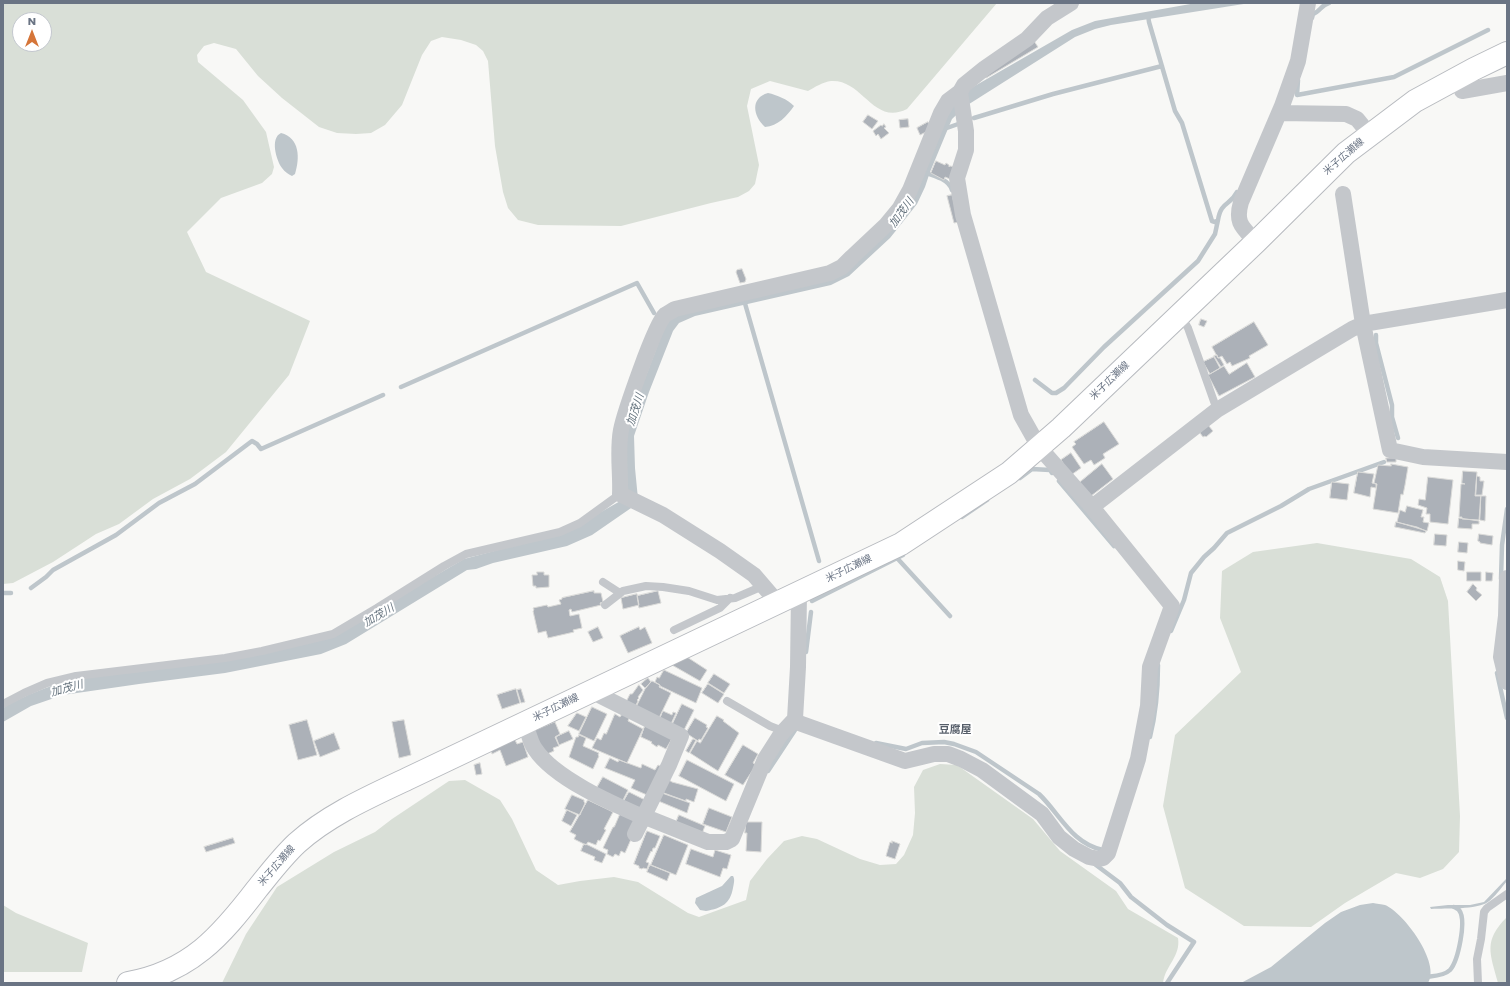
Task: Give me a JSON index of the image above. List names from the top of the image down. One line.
{"streets":{"main road":["米子広瀬線"]},"districts":["豆腐屋"],"water":["加茂川"],"north":"top"}
